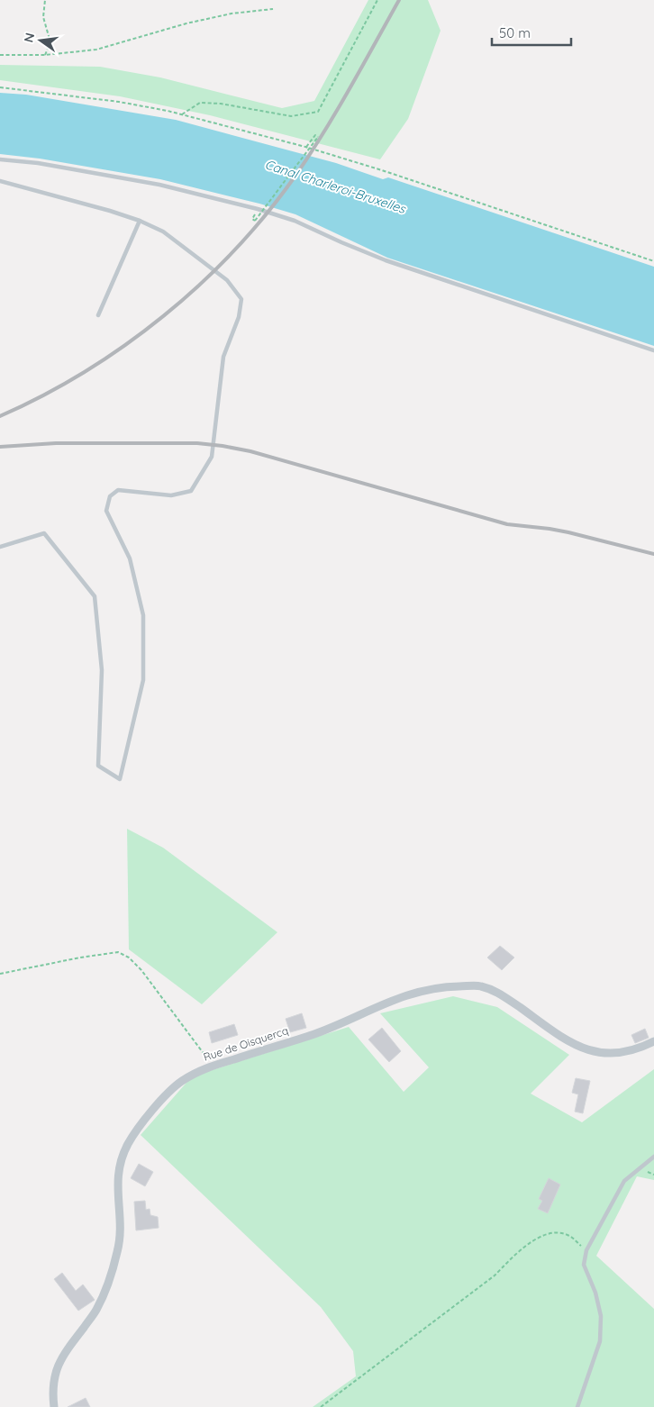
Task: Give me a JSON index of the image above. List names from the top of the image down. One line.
{"streets":{"street":["Rue de Oisquercq"]},"water":["Canal Charleroi-Bruxelles"],"scale_bar":"50 m","north":"left"}
